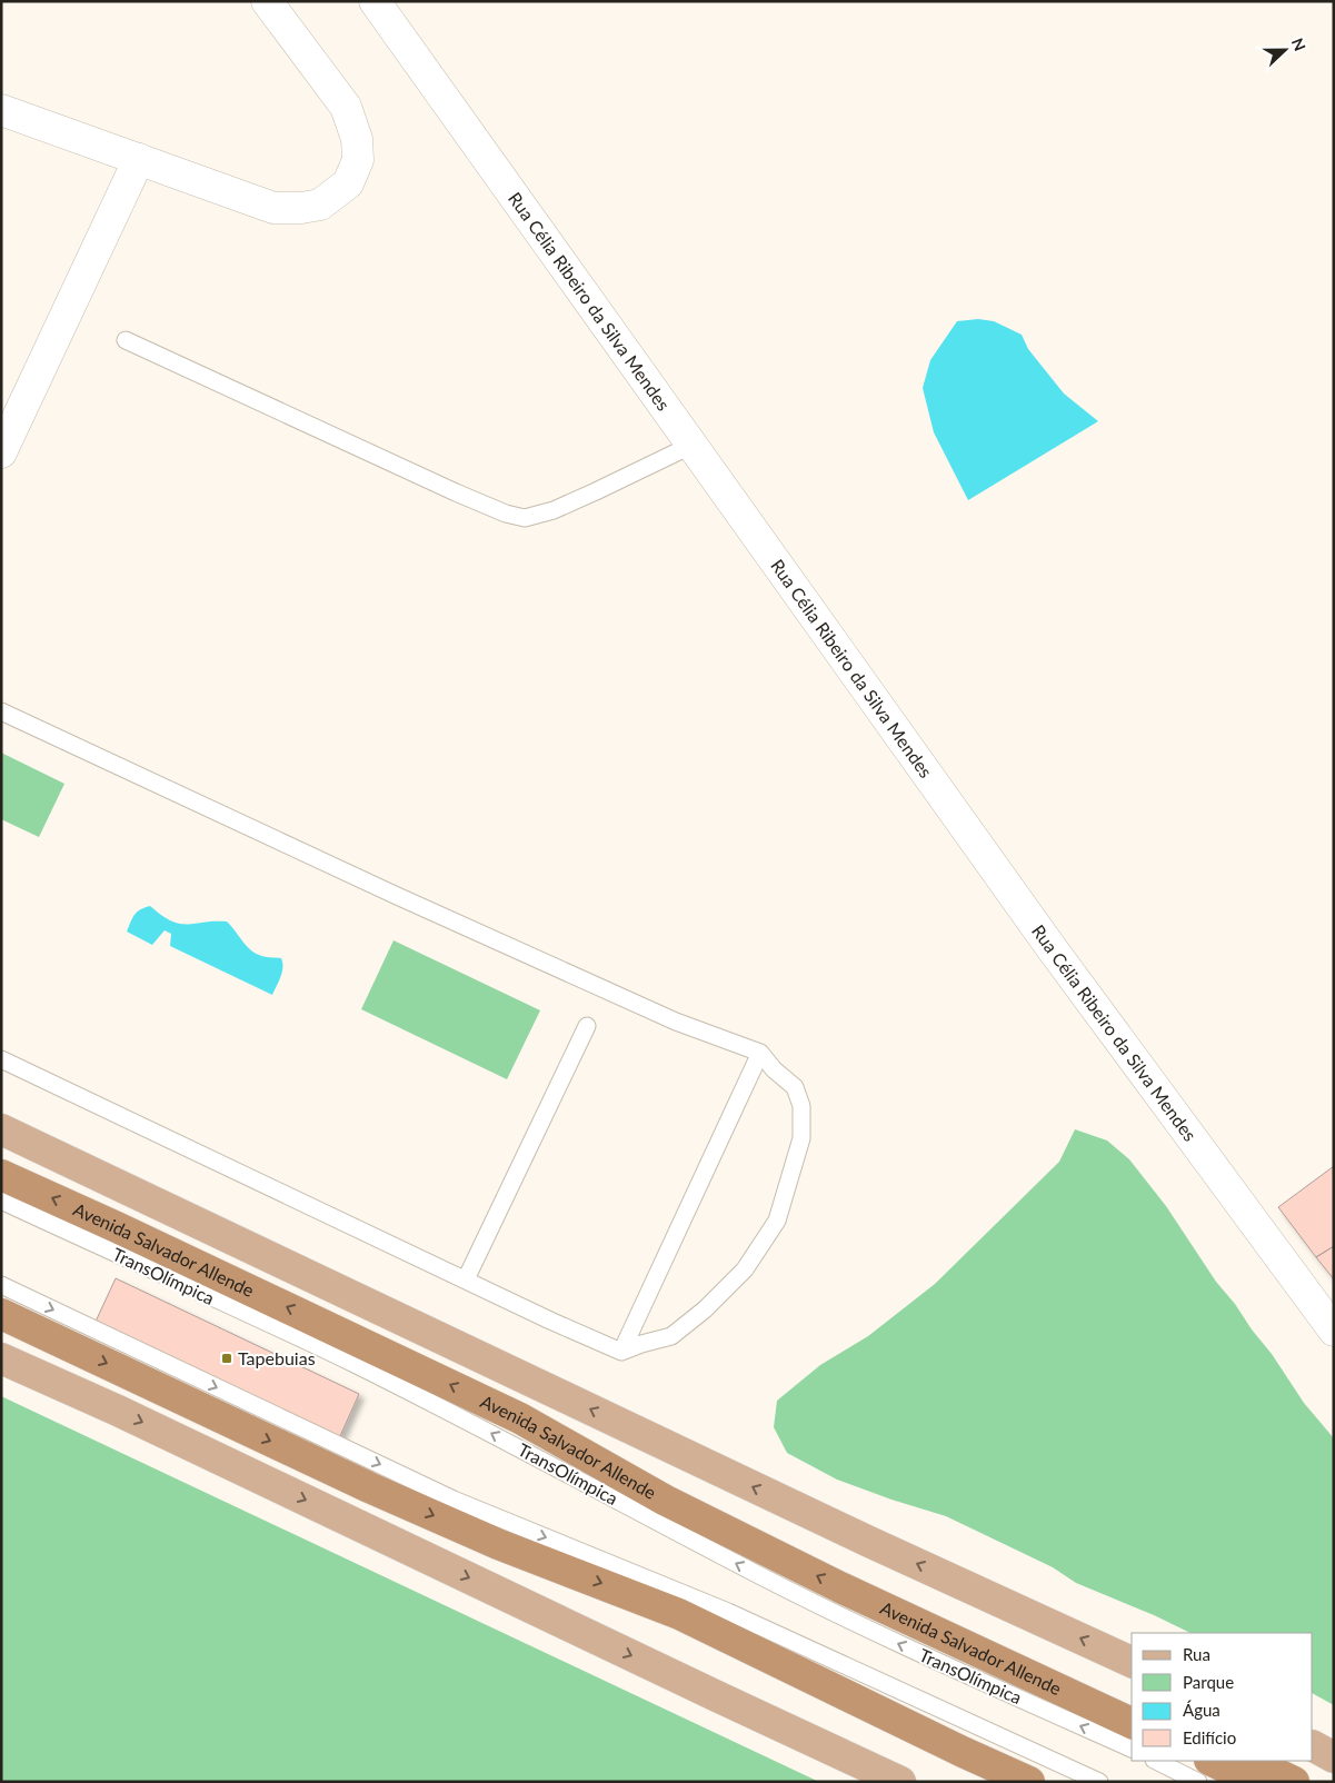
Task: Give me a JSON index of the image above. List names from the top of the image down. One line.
{"streets":{"highway":["Avenida Salvador Allende"],"street":["Rua Célia Ribeiro da Silva Mendes"],"lane":["TransOlímpica"]},"places":{"transit":["Tapebuias"]},"legend":["Rua","Parque","Água","Edifício"],"north":"right"}
